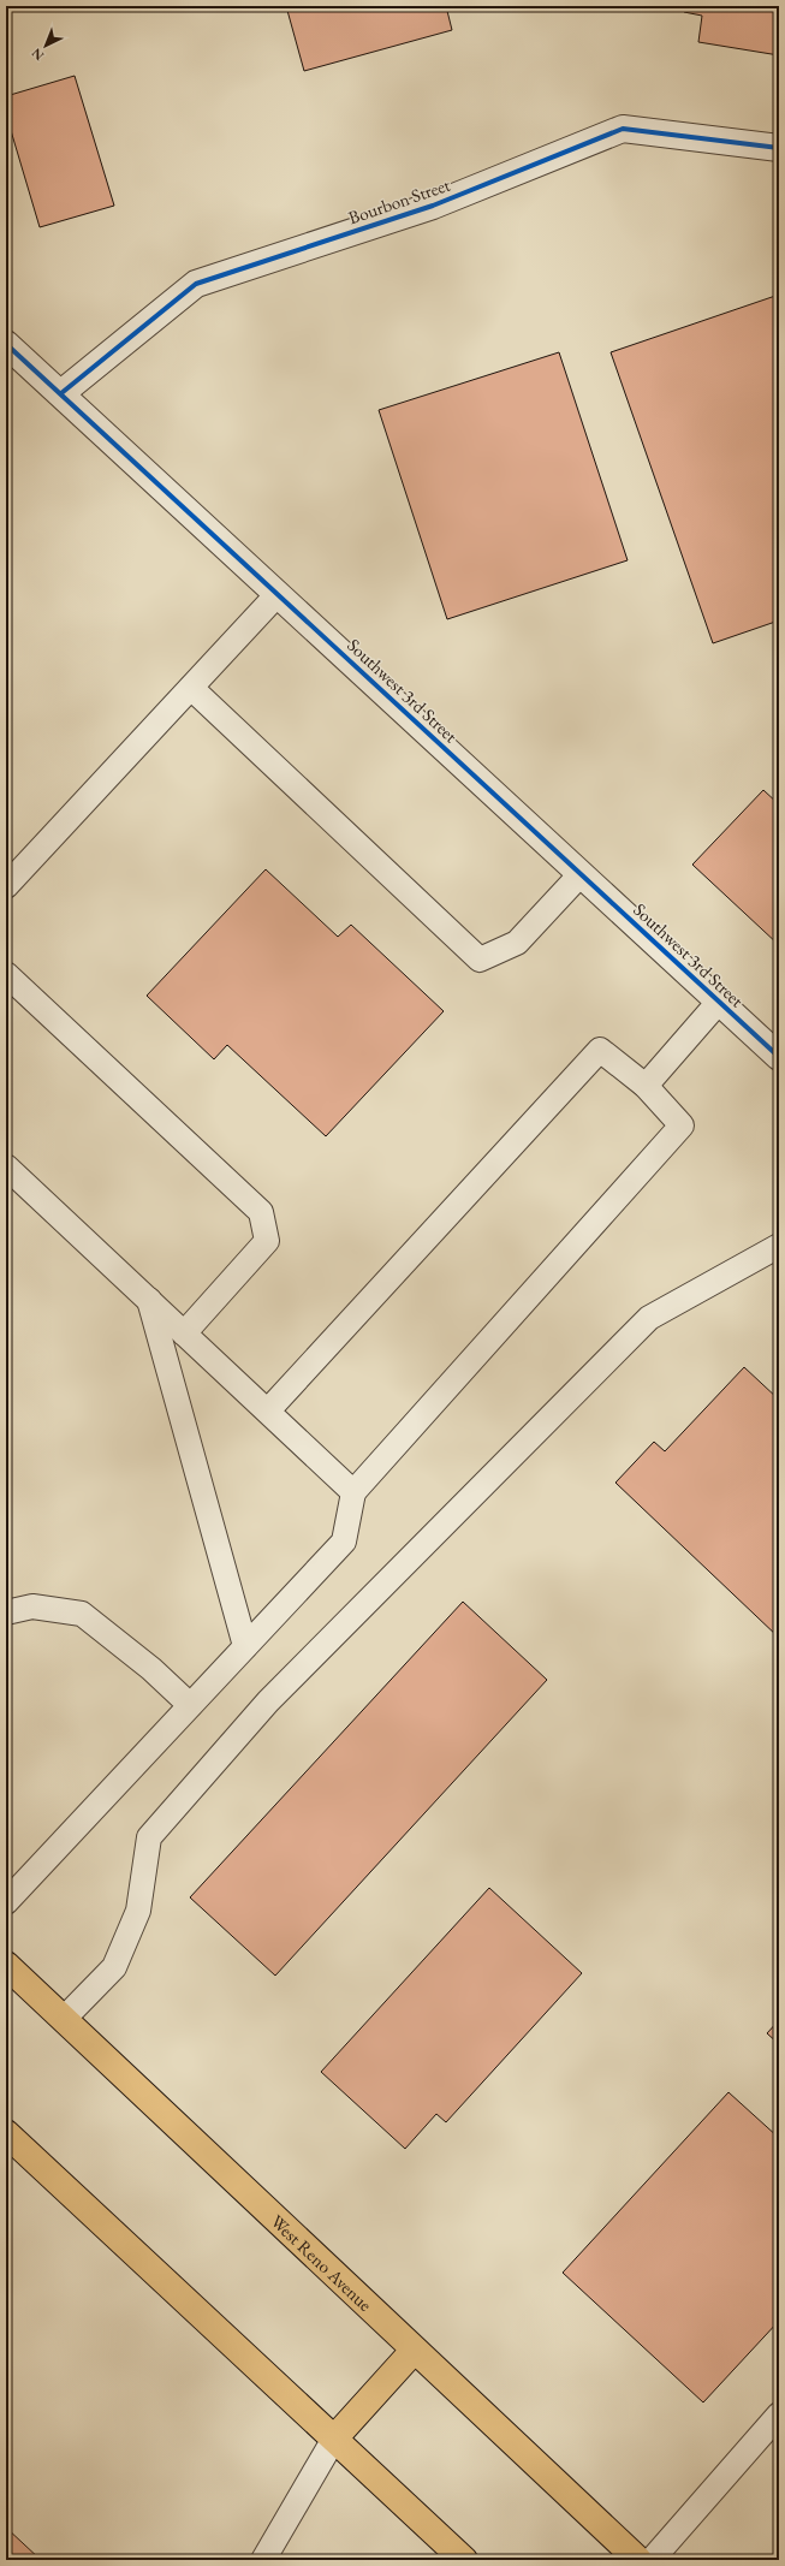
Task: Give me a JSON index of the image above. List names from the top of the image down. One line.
{"streets":{"main road":["West Reno Avenue"],"street":["Bourbon Street","Southwest 3rd Street"]},"crossings":[["Bourbon Street","Southwest 3rd Street"]],"north":"bottom left"}
